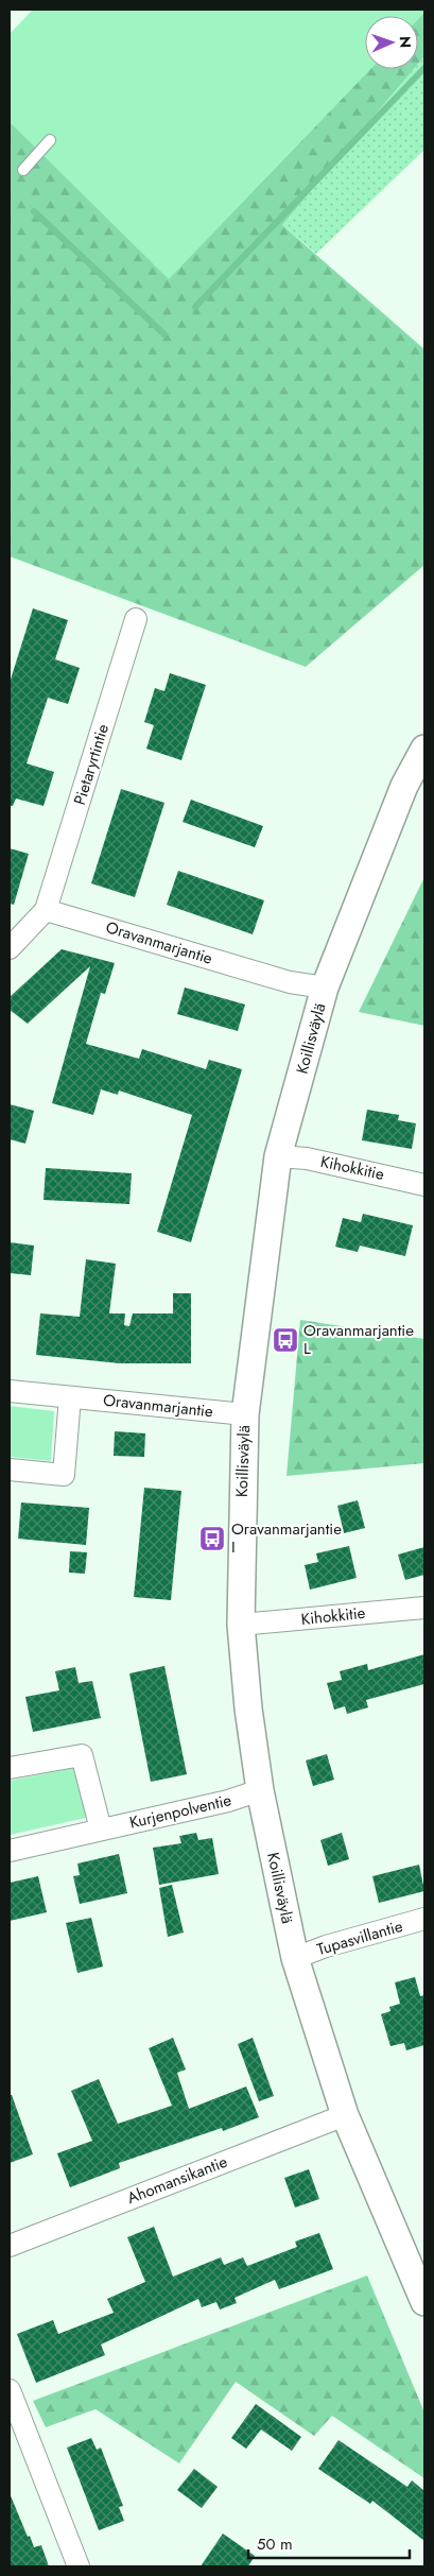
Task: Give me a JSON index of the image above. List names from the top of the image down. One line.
{"streets":{"street":["Pietaryrtintie","Oravanmarjantie","Koillisväylä","Kihokkitie","Kurjenpolventie","Tupasvillantie","Ahomansikantie"]},"crossings":[["Pietaryrtintie","Oravanmarjantie"],["Oravanmarjantie","Koillisväylä"],["Koillisväylä","Kihokkitie"],["Koillisväylä","Kurjenpolventie"],["Koillisväylä","Tupasvillantie"],["Koillisväylä","Ahomansikantie"]],"places":{"bus stop":["Oravanmarjantie L","Oravanmarjantie I"]},"scale_bar":"50 m","north":"right"}
